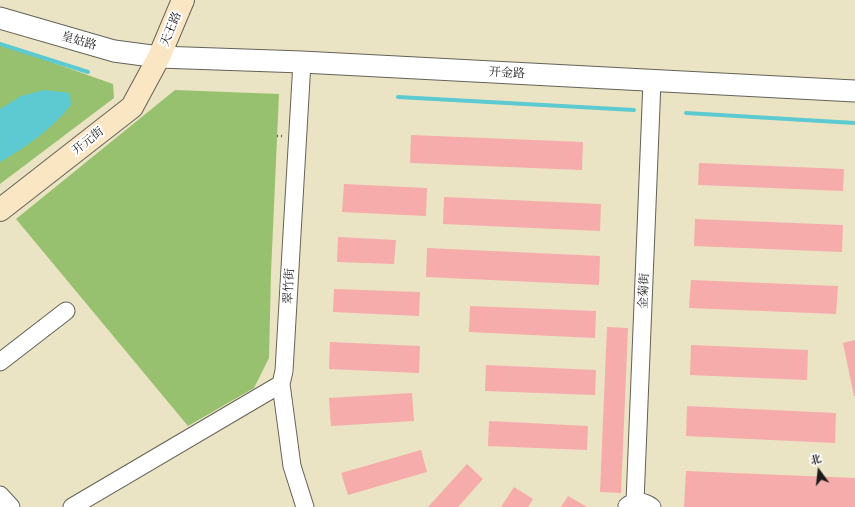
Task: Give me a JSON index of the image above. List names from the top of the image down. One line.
{"streets":{"main road":["天王路","开元街"],"street":["皇姑路","开金路","翠竹街","金菊街"]},"crossings":[["天王路","皇姑路"],["天王路","开金路"],["天王路","开元街"],["皇姑路","开金路"],["皇姑路","开元街"],["开金路","开元街"],["开金路","翠竹街"],["开金路","金菊街"]],"north":"top"}
